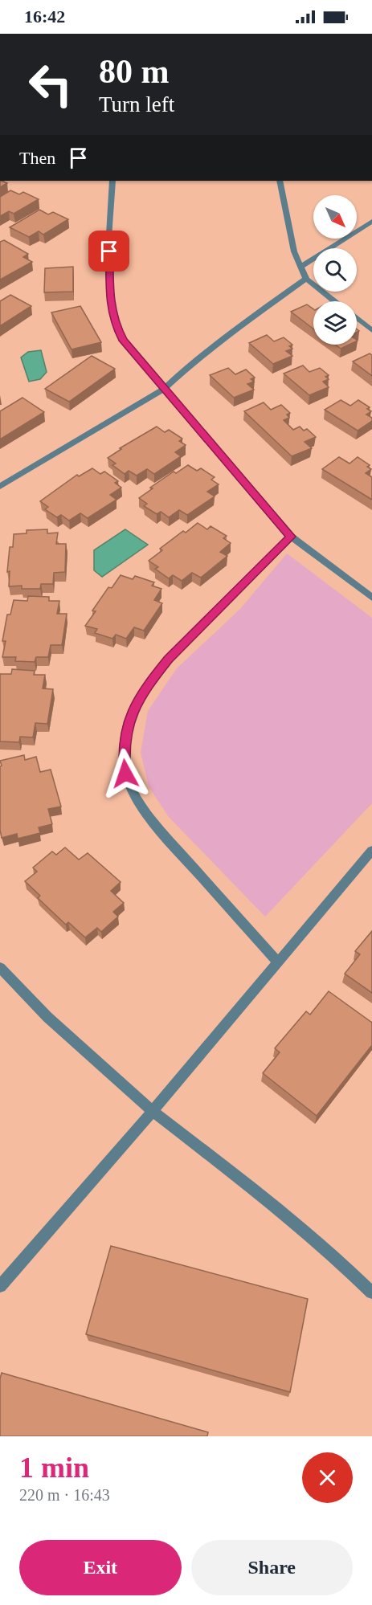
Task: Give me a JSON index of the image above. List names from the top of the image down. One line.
{"north":"bottom right","page":{"status":"16:42","turn":["80 m","Turn left"],"then":"Then","heading":["1 min","220 m · 16:43"],"buttons":["Exit","Share"]}}
